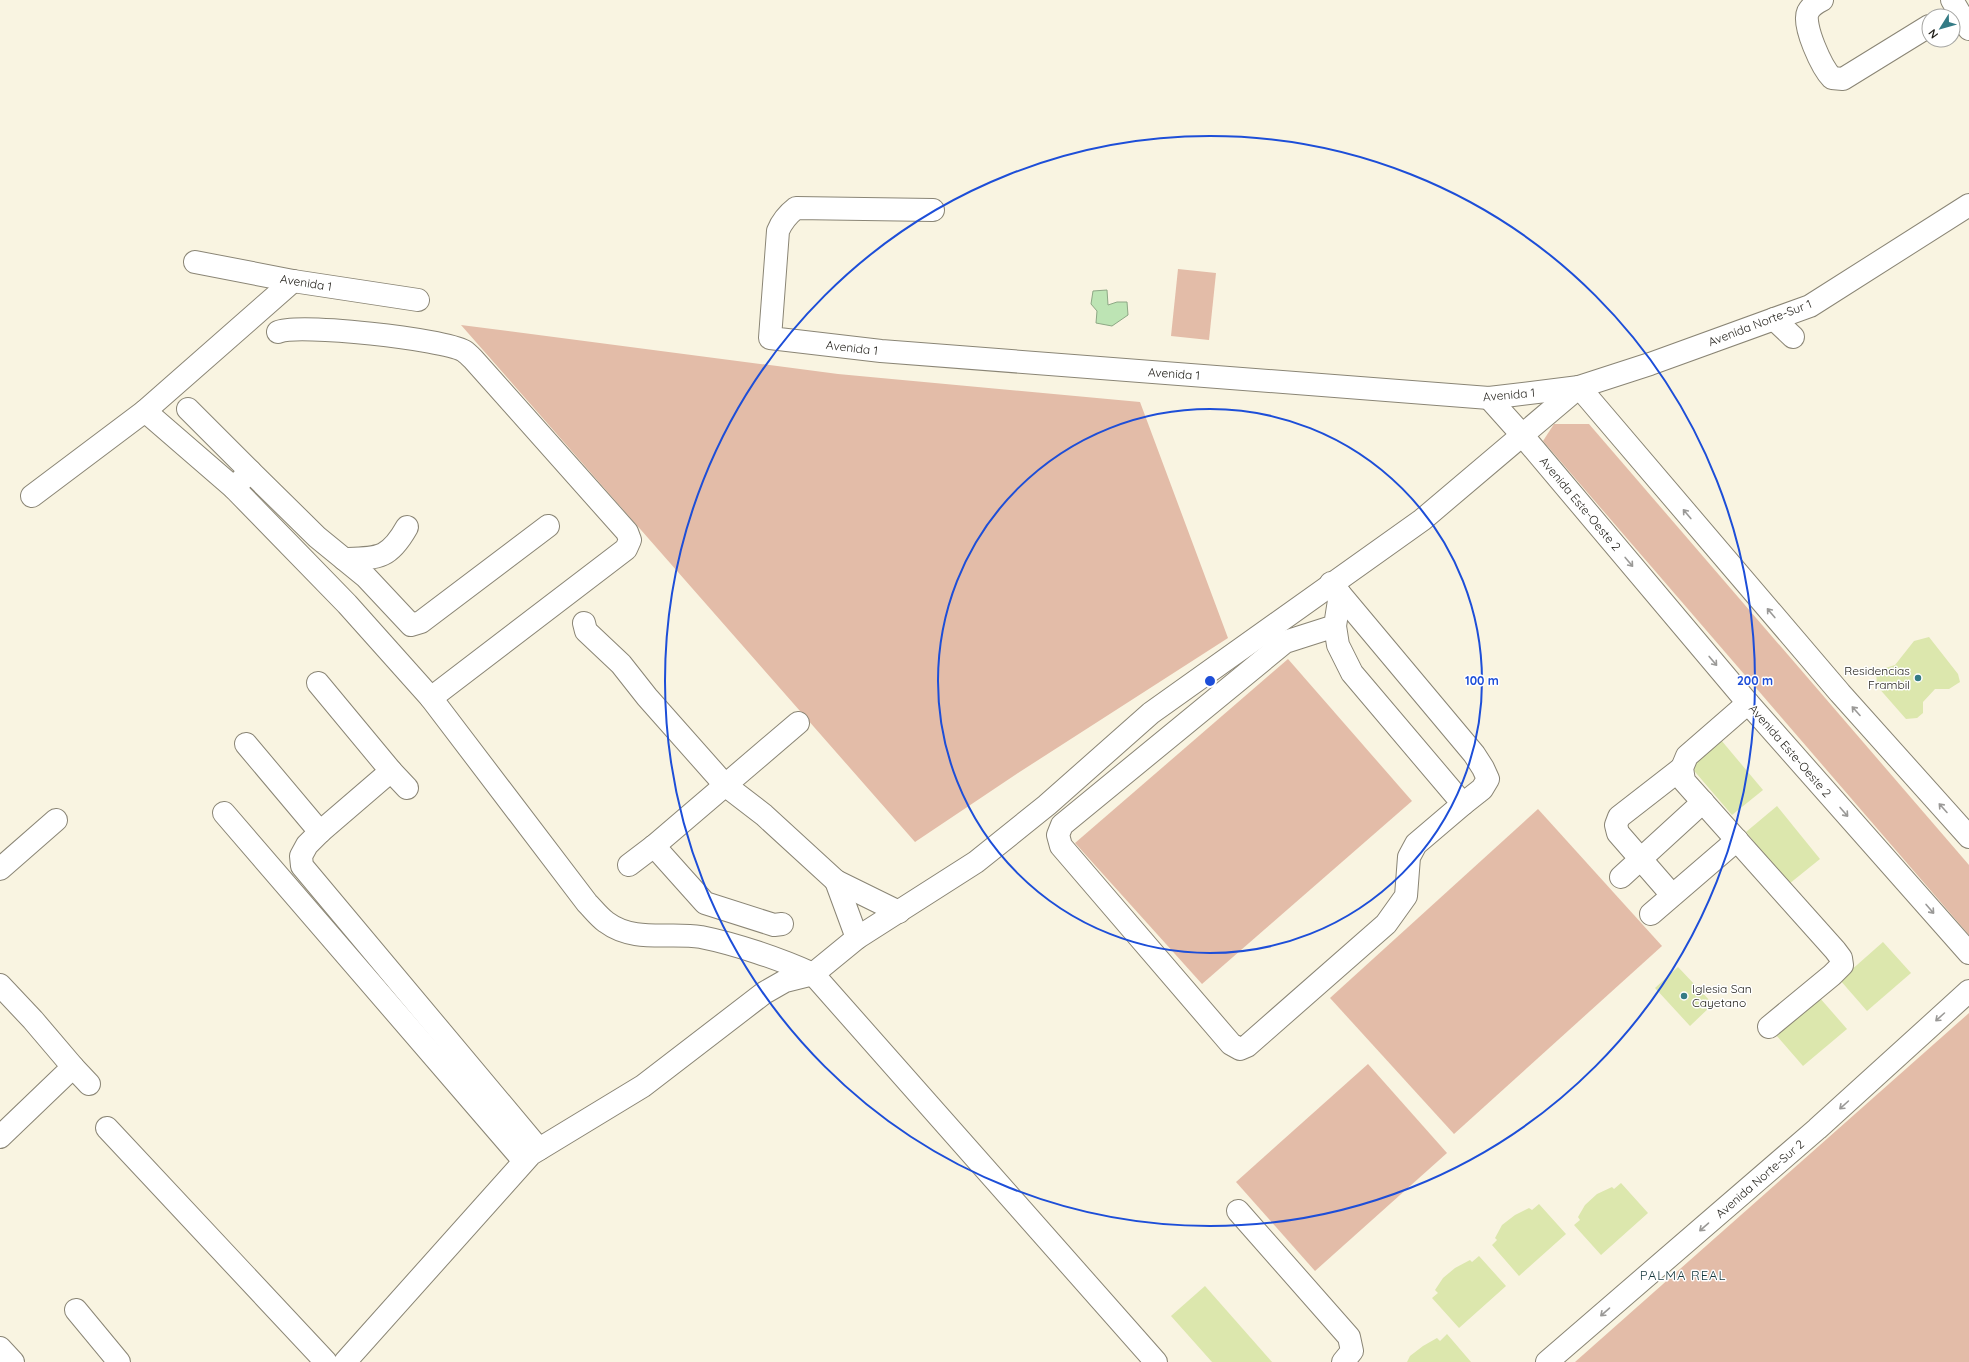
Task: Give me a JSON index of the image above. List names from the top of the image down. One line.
{"streets":{"street":["Avenida 1","Avenida Norte-Sur 1","Avenida Este-Oeste 2","Avenida Norte-Sur 2"]},"crossings":[["Avenida 1","Avenida Norte-Sur 1"],["Avenida 1","Avenida Este-Oeste 2"]],"one_way":["Avenida Norte-Sur 2"],"districts":["PALMA REAL"],"places":["Residencias Frambil","Iglesia San Cayetano"],"north":"bottom left","rings":["100 m","200 m"]}
